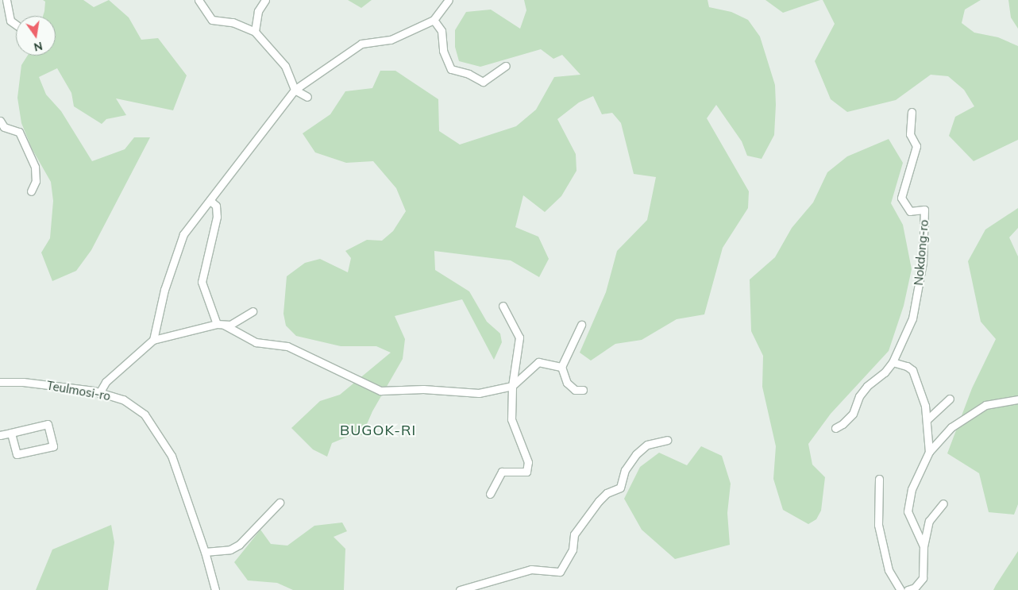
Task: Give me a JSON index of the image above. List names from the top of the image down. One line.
{"streets":{"street":["Nokdong-ro","Teulmosi-ro"]},"districts":["BUGOK-RI"],"north":"bottom"}
